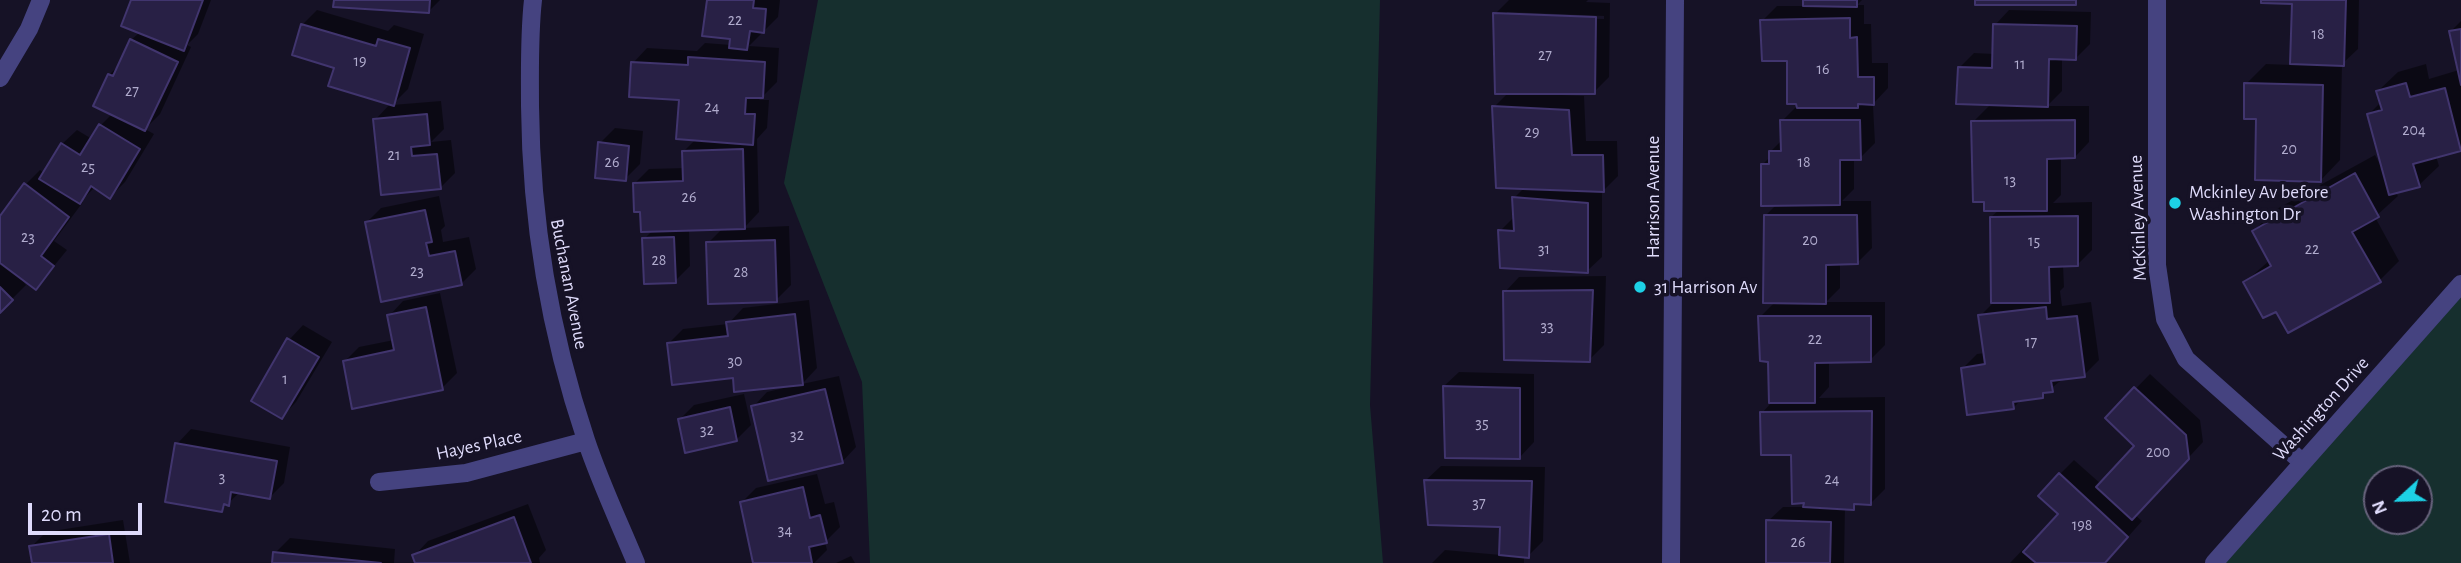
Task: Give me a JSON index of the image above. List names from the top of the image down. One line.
{"streets":{"street":["Harrison Avenue","McKinley Avenue","Buchanan Avenue","Washington Drive","Hayes Place"]},"crossings":[["McKinley Avenue","Washington Drive"],["Buchanan Avenue","Hayes Place"]],"places":["Mckinley Av before Washington Dr","31 Harrison Av"],"house_numbers":["22","18","27","19","11","16","27","24","204","29","20","21","26","18","25","13","26","23","20","15","31","22","28","23","28","33","22","17","30","1","35","32","32","200","3","24","37","198","34","26"],"scale_bar":"20 m","north":"left"}
